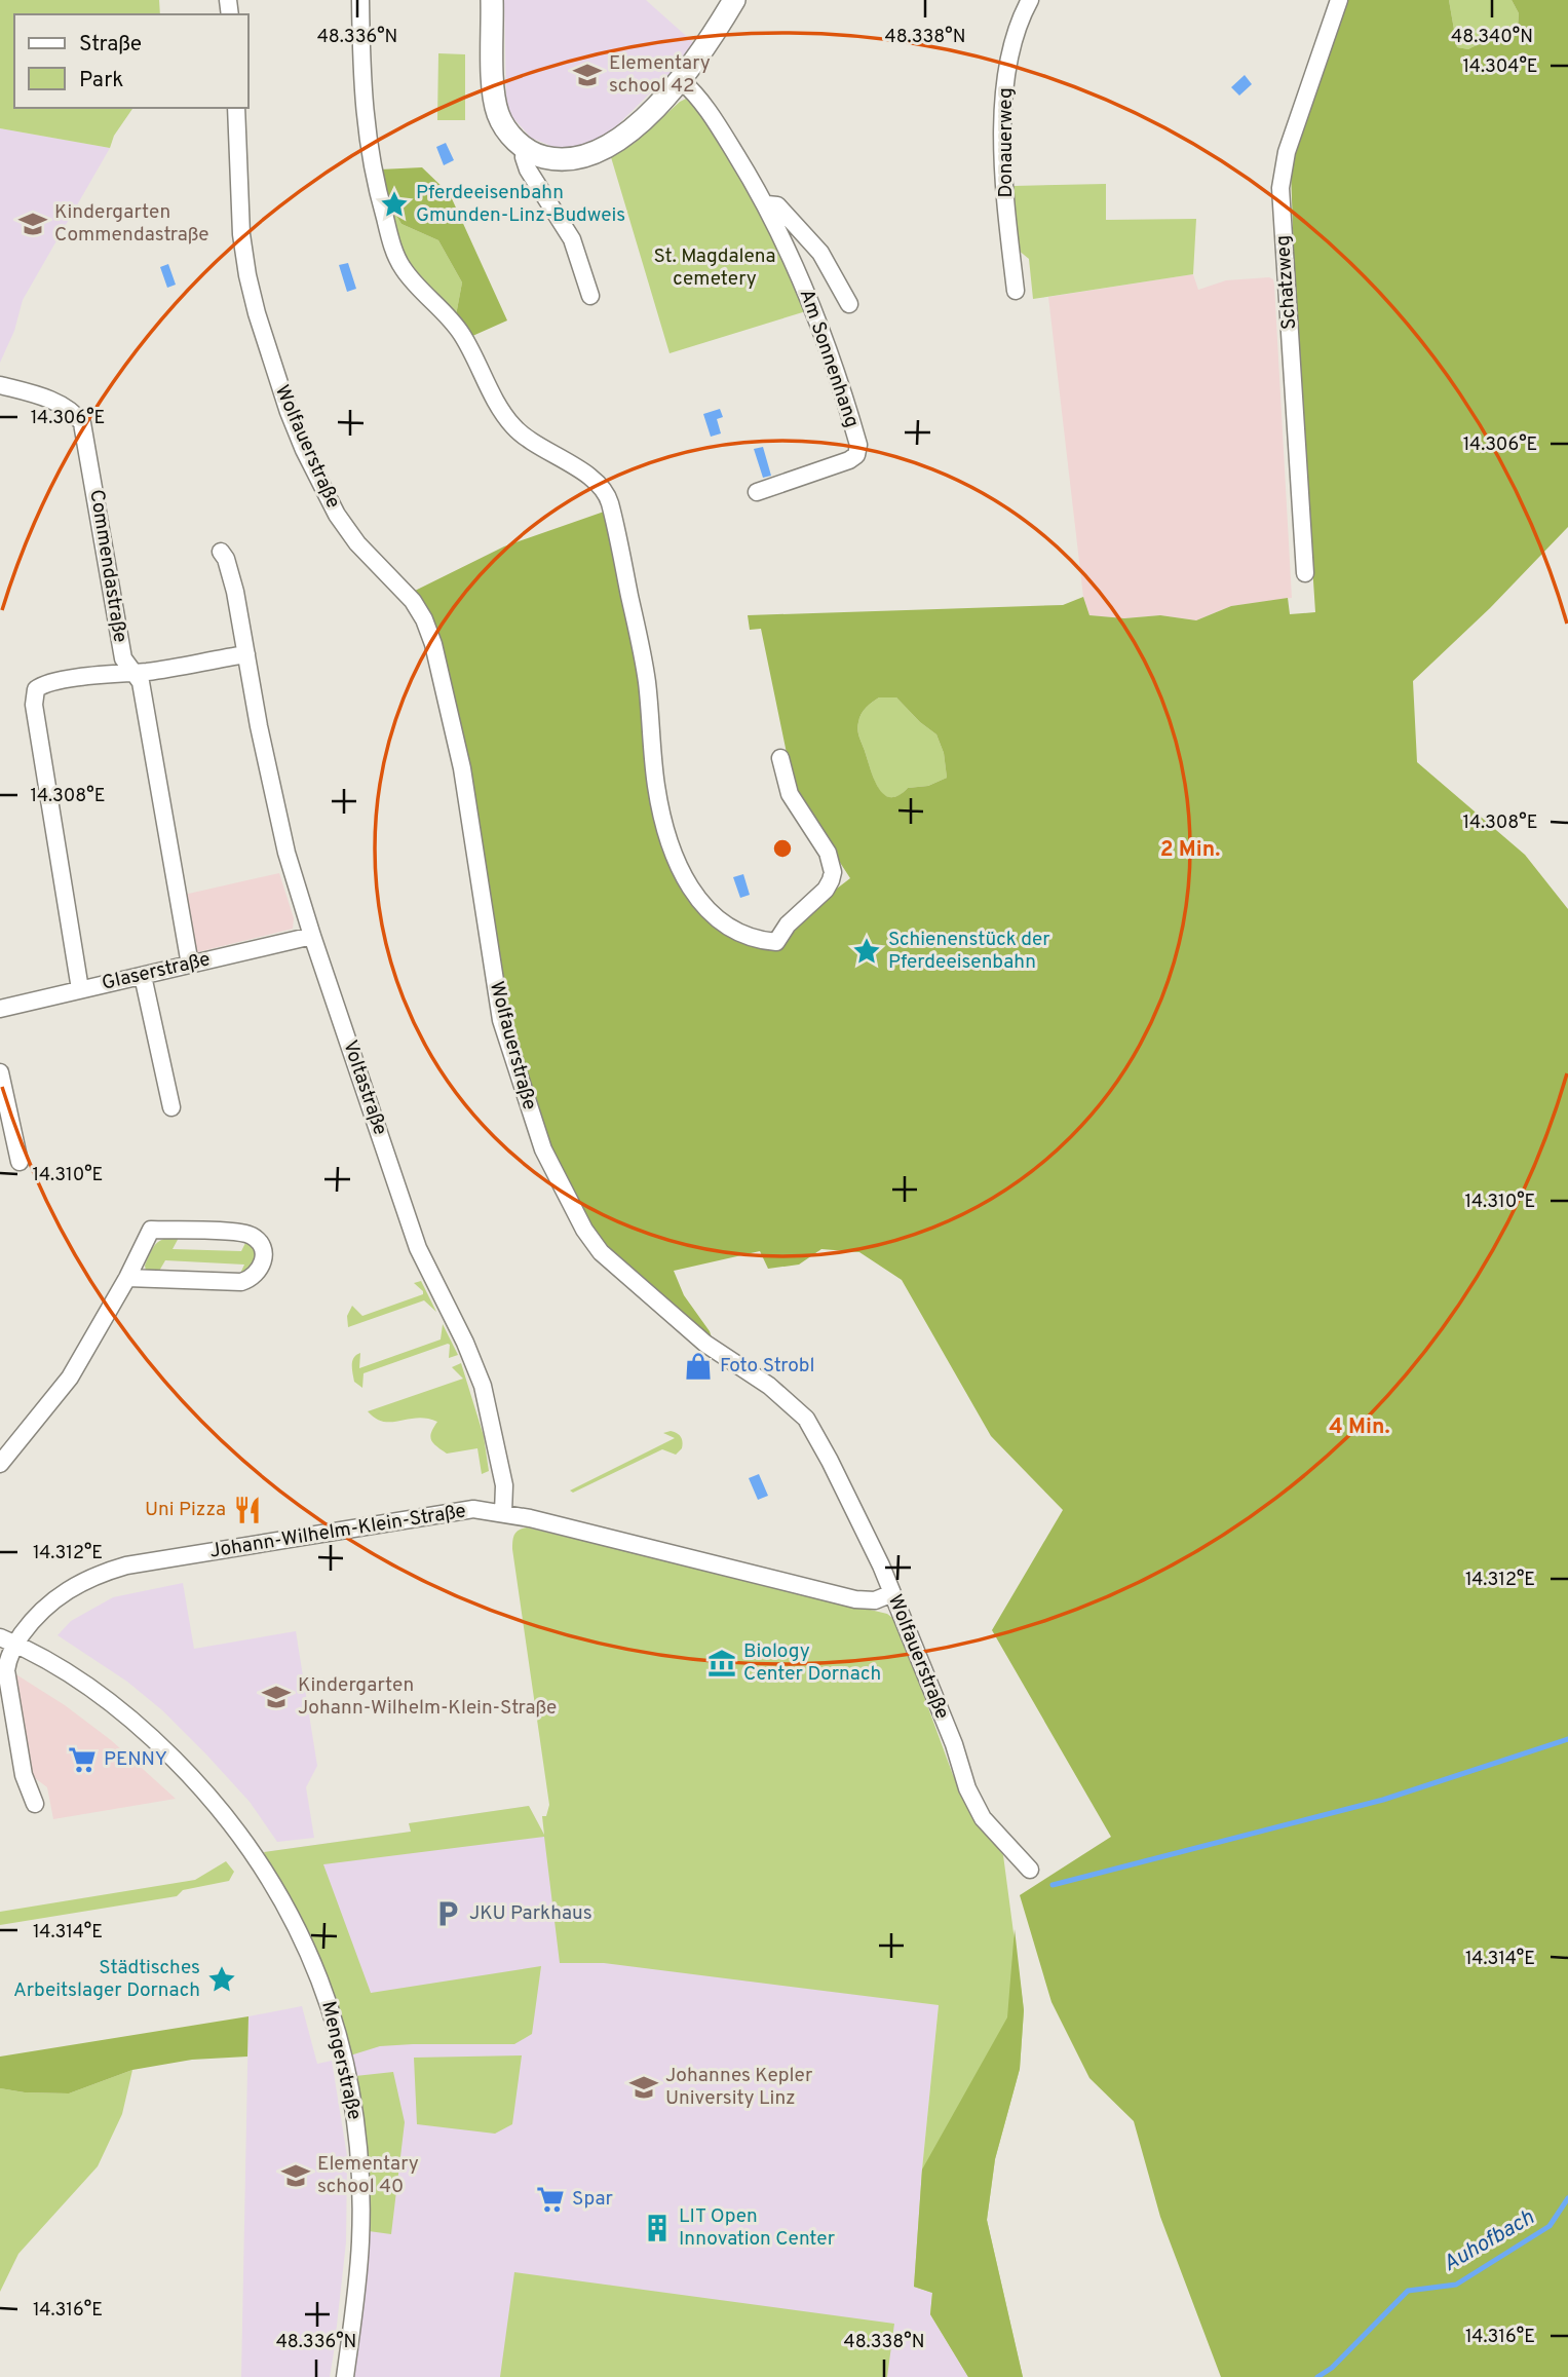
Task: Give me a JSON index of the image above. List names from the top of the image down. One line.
{"streets":{"street":["Donauerweg","Schatzweg","Am Sonnenhang","Wolfauerstraße","Commendastraße","Glaserstraße","Voltastraße","Johann-Wilhelm-Klein-Straße","Mengerstraße"]},"crossings":[["Wolfauerstraße","Johann-Wilhelm-Klein-Straße"],["Commendastraße","Glaserstraße"],["Glaserstraße","Voltastraße"],["Voltastraße","Johann-Wilhelm-Klein-Straße"],["Johann-Wilhelm-Klein-Straße","Mengerstraße"]],"water":["Auhofbach"],"parks":["St. Magdalena cemetery"],"places":{"school or university":["Elementary school 42","Kindergarten Commendastraße","Kindergarten Johann-Wilhelm-Klein-Straße","Johannes Kepler University Linz","Elementary school 40"],"place":["Pferdeeisenbahn Gmunden-Linz-Budweis","Schienenstück der Pferdeeisenbahn","Städtisches Arbeitslager Dornach"],"shop":["Foto Strobl"],"restaurant":["Uni Pizza"],"museum":["Biology Center Dornach"],"supermarket":["PENNY","Spar"],"parking":["JKU Parkhaus"],"building":["LIT Open Innovation Center"]},"legend":["Straße","Park"],"coordinates":["48.336°N","48.338°N","48.340°N","14.304°E","14.306°E","14.308°E","14.310°E","14.312°E","14.314°E","14.316°E"],"rings":["2 Min.","4 Min."]}
